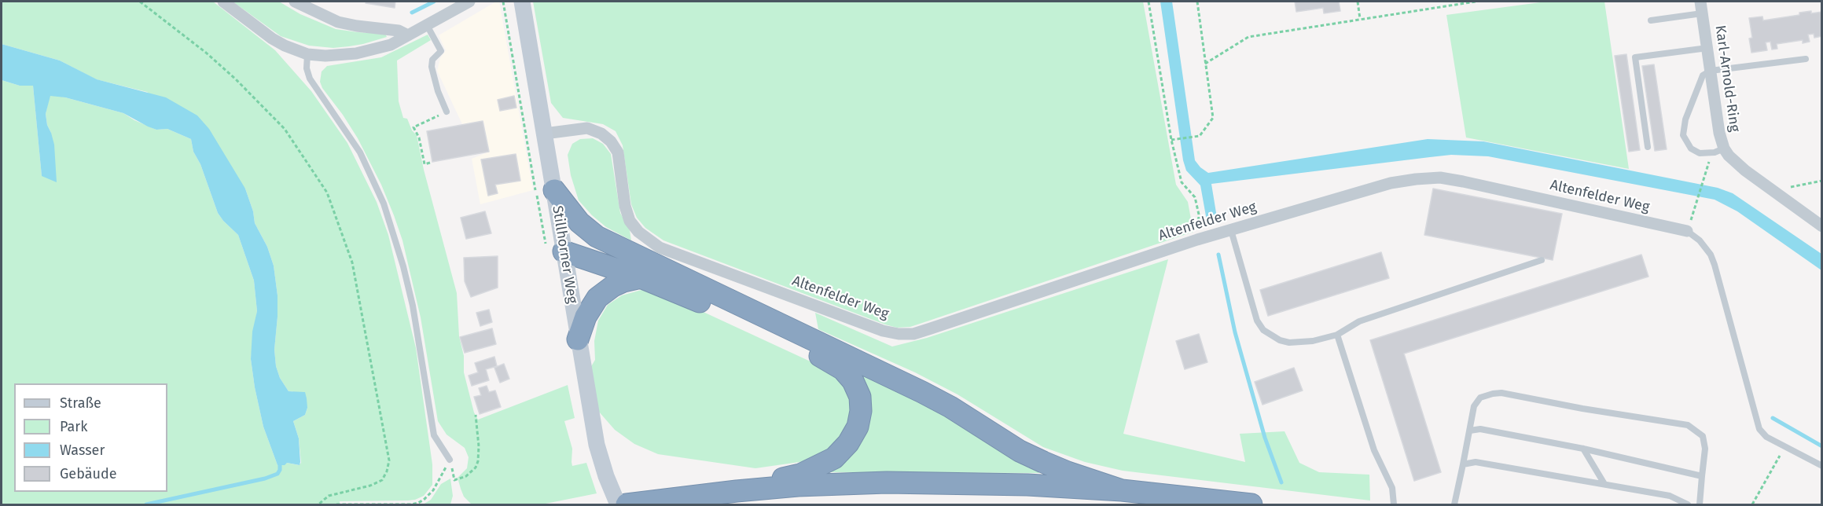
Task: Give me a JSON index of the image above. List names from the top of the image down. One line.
{"streets":{"main road":["Stillhorner Weg"],"street":["Karl-Arnold-Ring","Altenfelder Weg"]},"crossings":[["Altenfelder Weg","Stillhorner Weg"]],"legend":["Straße","Park","Wasser","Gebäude"]}
